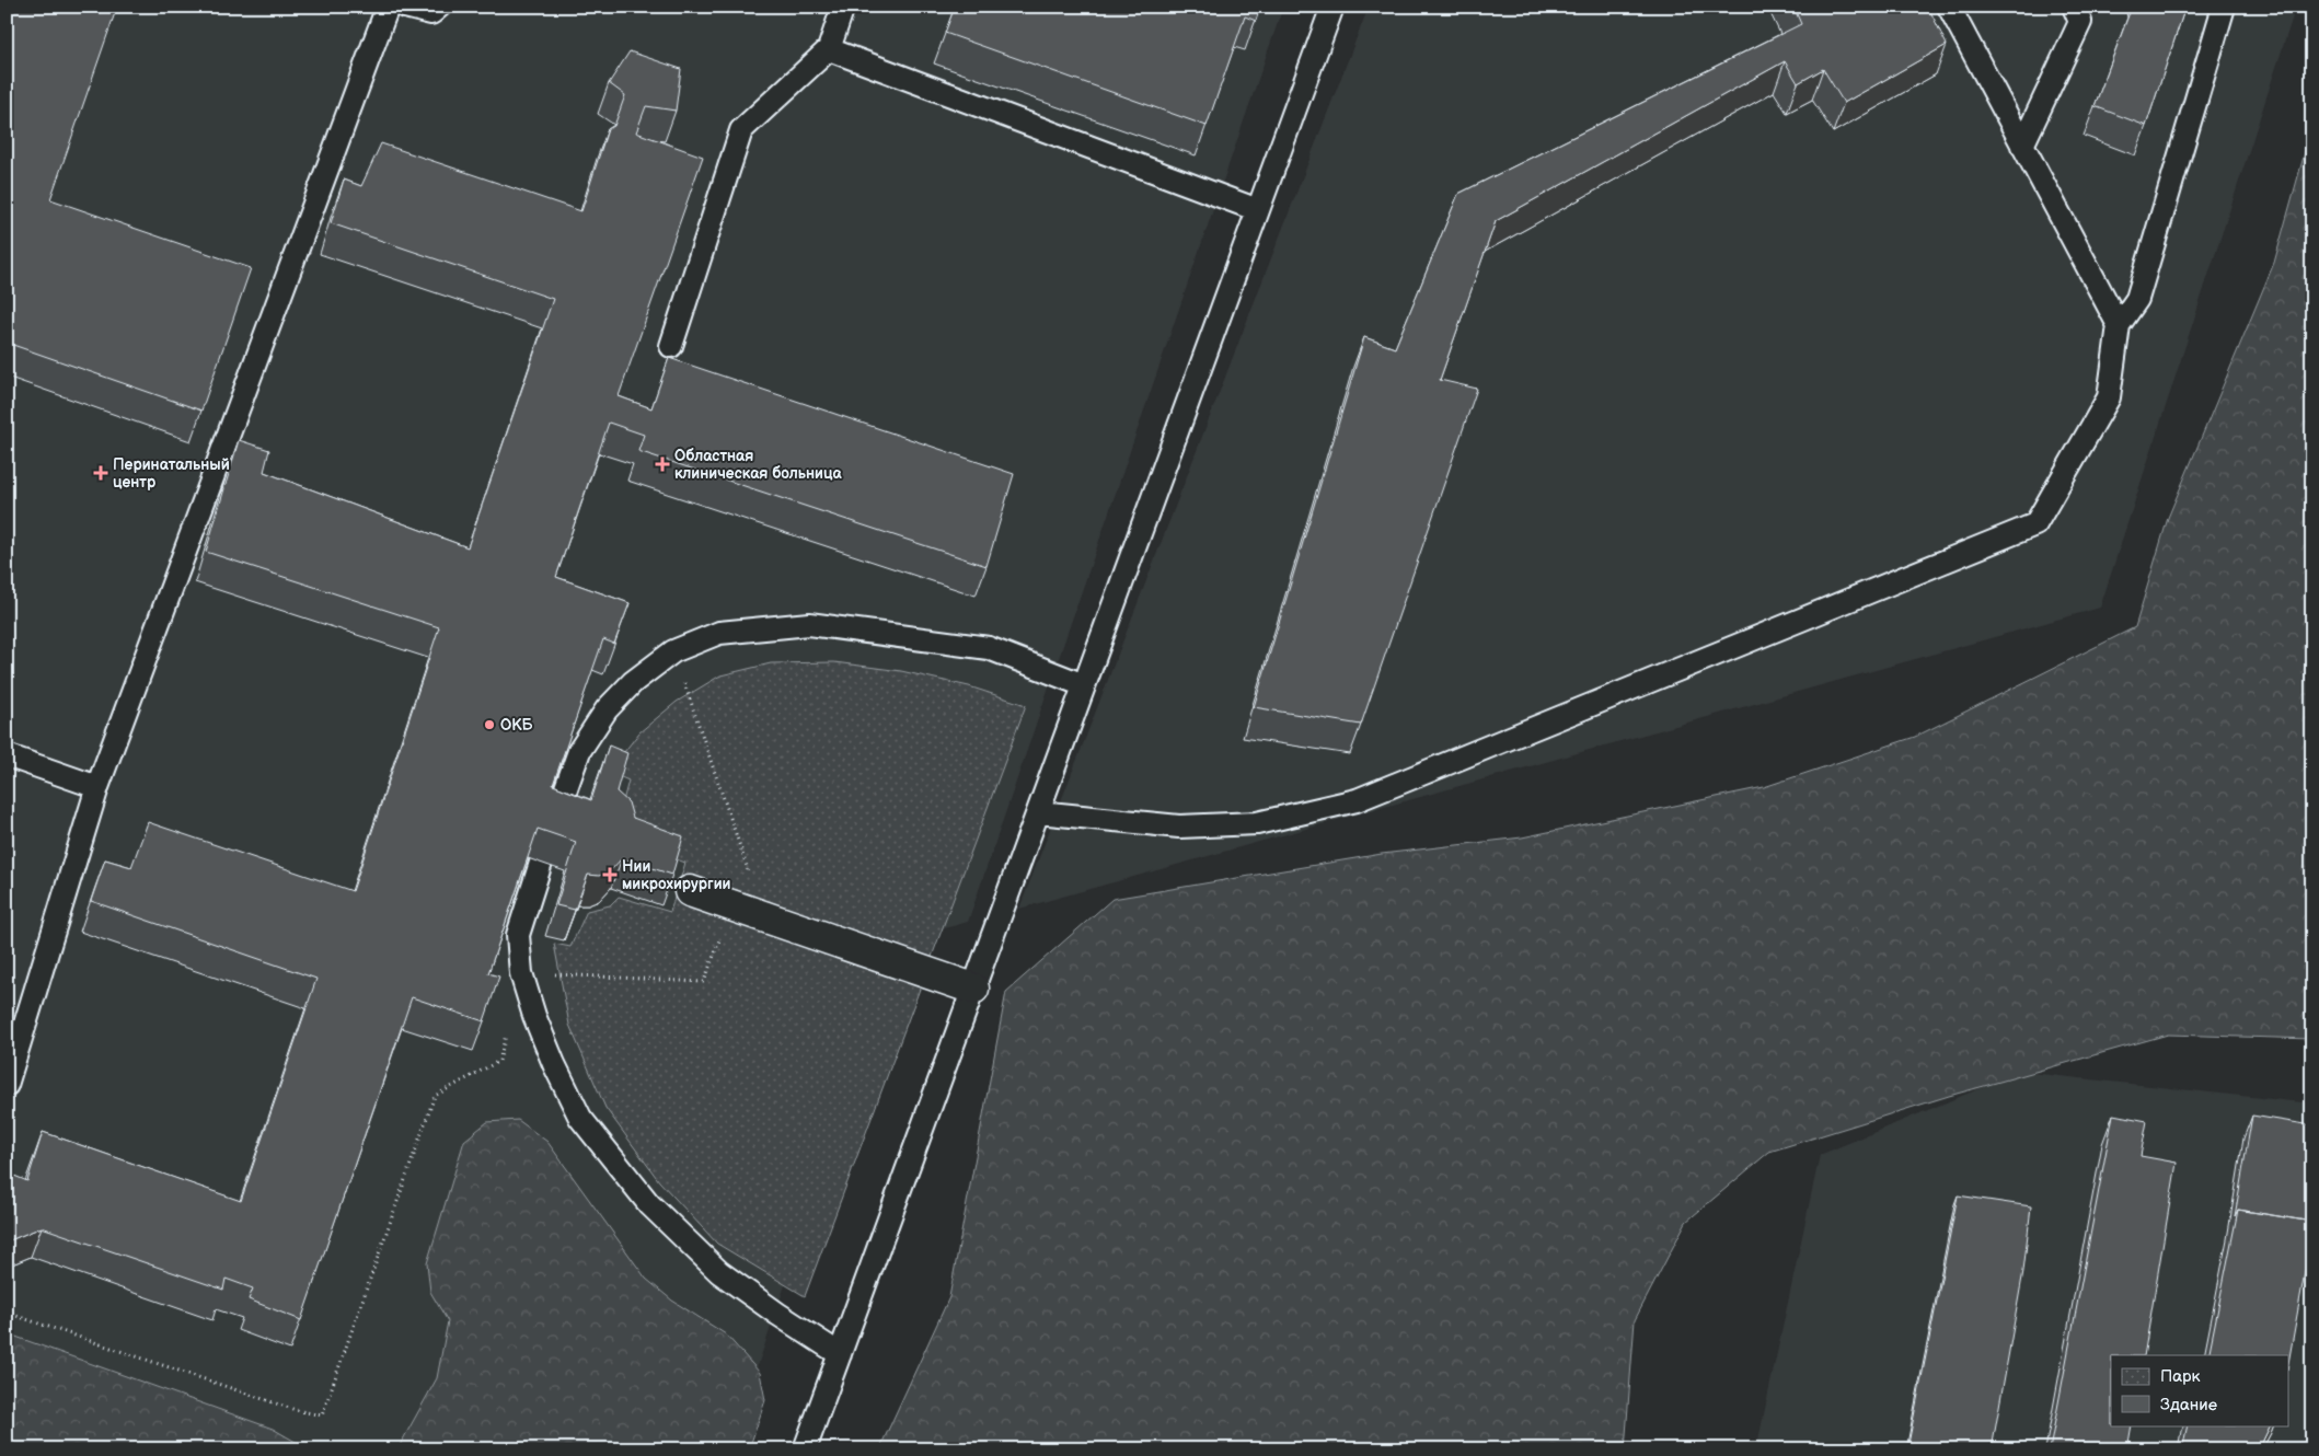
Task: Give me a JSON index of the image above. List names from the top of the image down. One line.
{"places":{"health":["Областная клиническая больница","Перинатальный центр","Нии микрохирургии"],"other":["ОКБ"]},"legend":["Парк","Здание"]}
